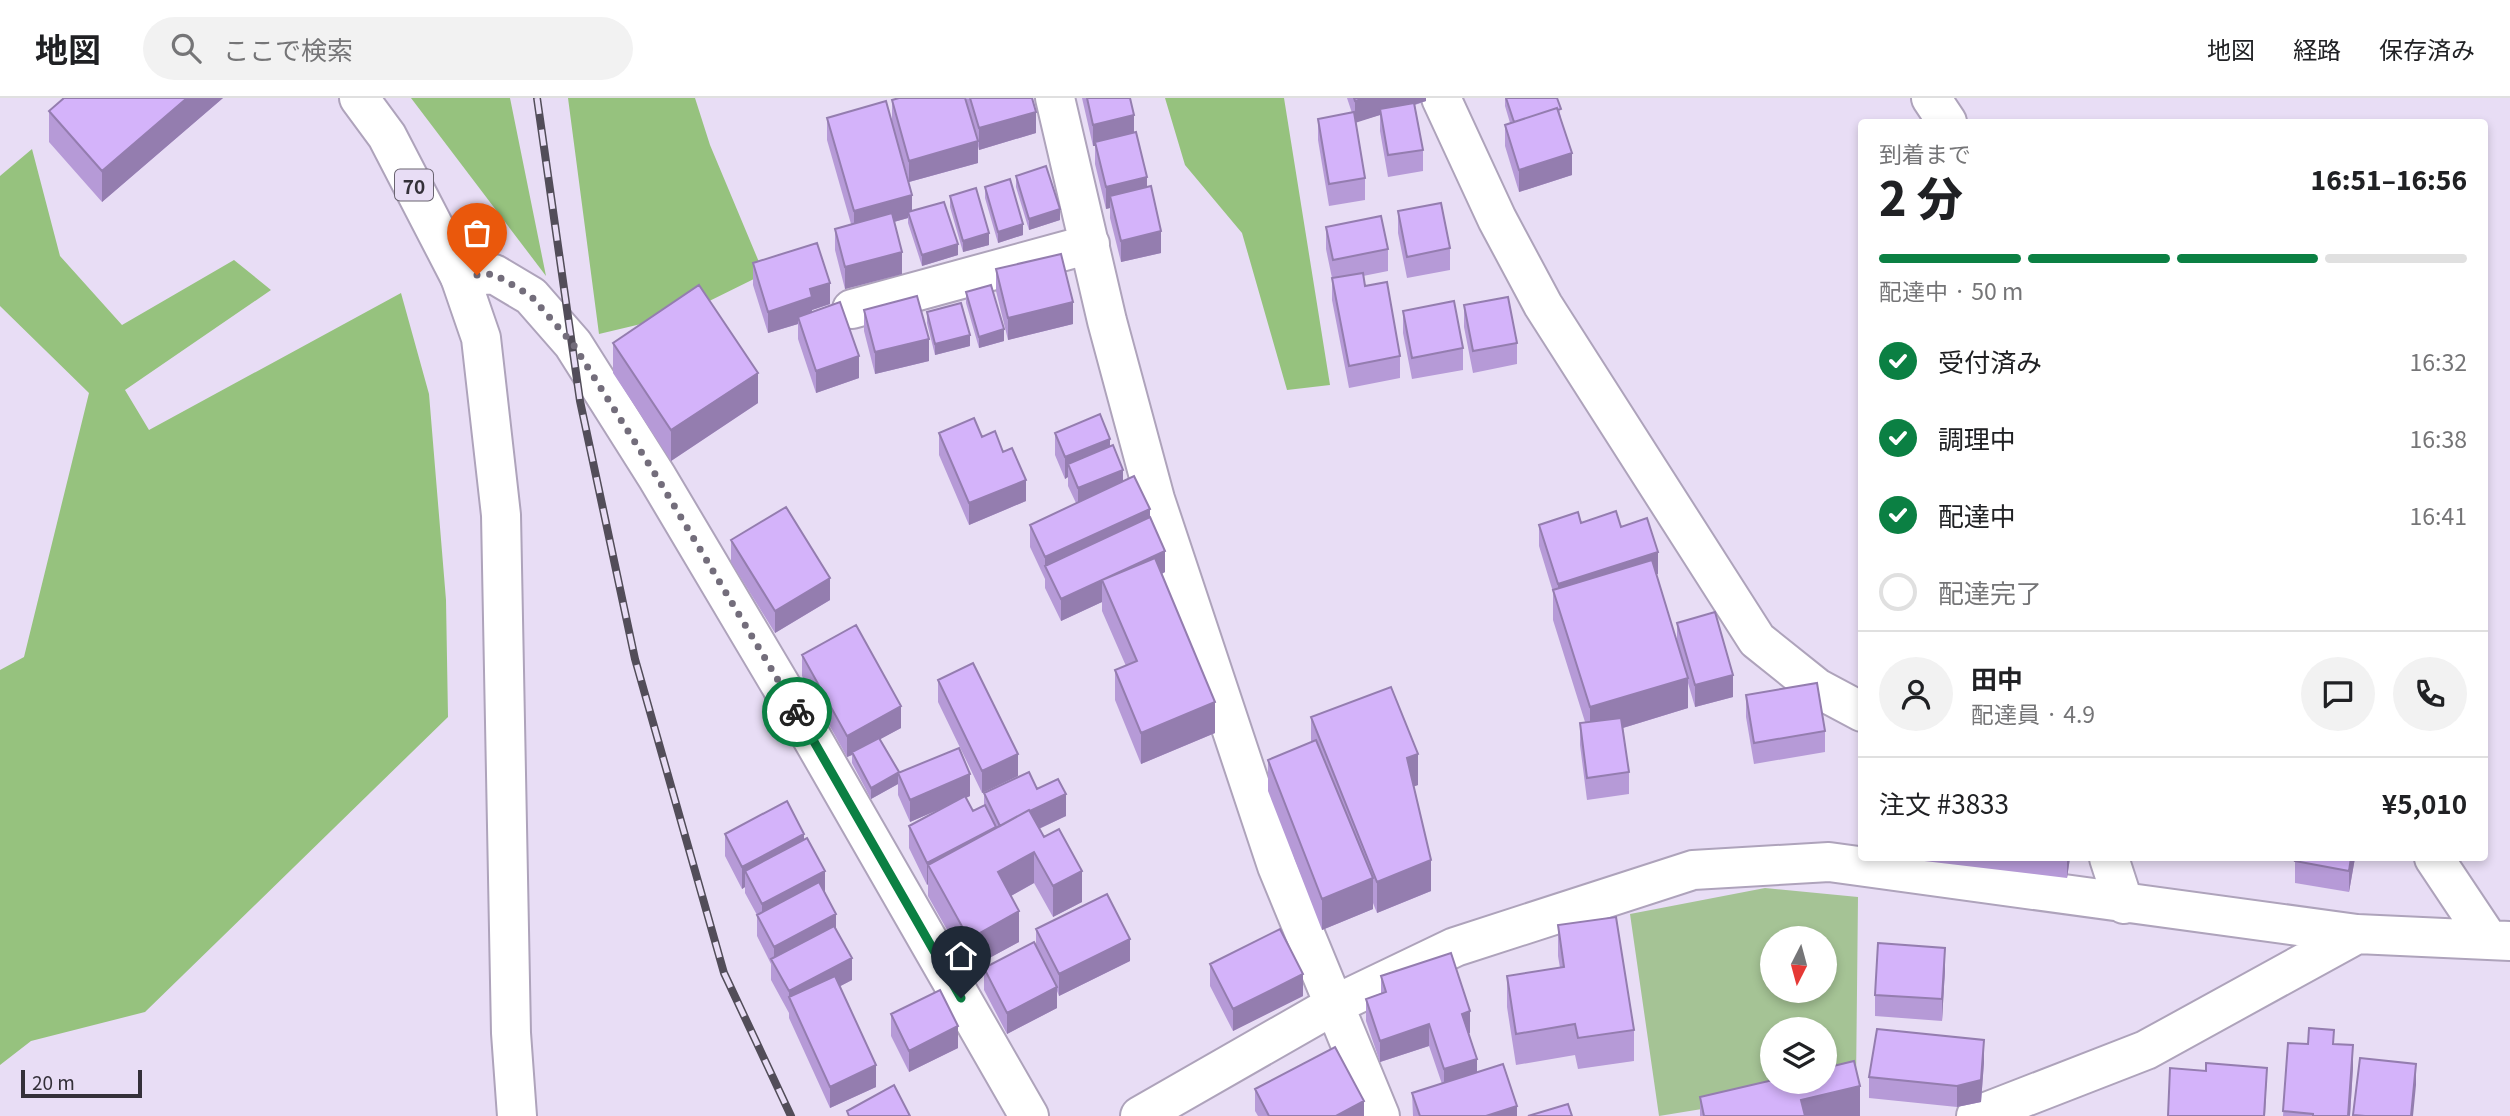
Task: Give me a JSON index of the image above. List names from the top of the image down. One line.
{"streets":{"street":["70"]},"scale_bar":"20 m","north":"bottom","page":{"header":"地図","search":"ここで検索","nav":["地図","経路","保存済み"],"heading":["2 分","到着まで","16:51–16:56"],"panel":["田中","配達員 · 4.9","注文 #3833","¥5,010"],"bar":"配達中 · 50 m","list":[["受付済み","16:32"],["調理中","16:38"],["配達中","16:41"],"配達完了"],"scale":"20 m"}}
